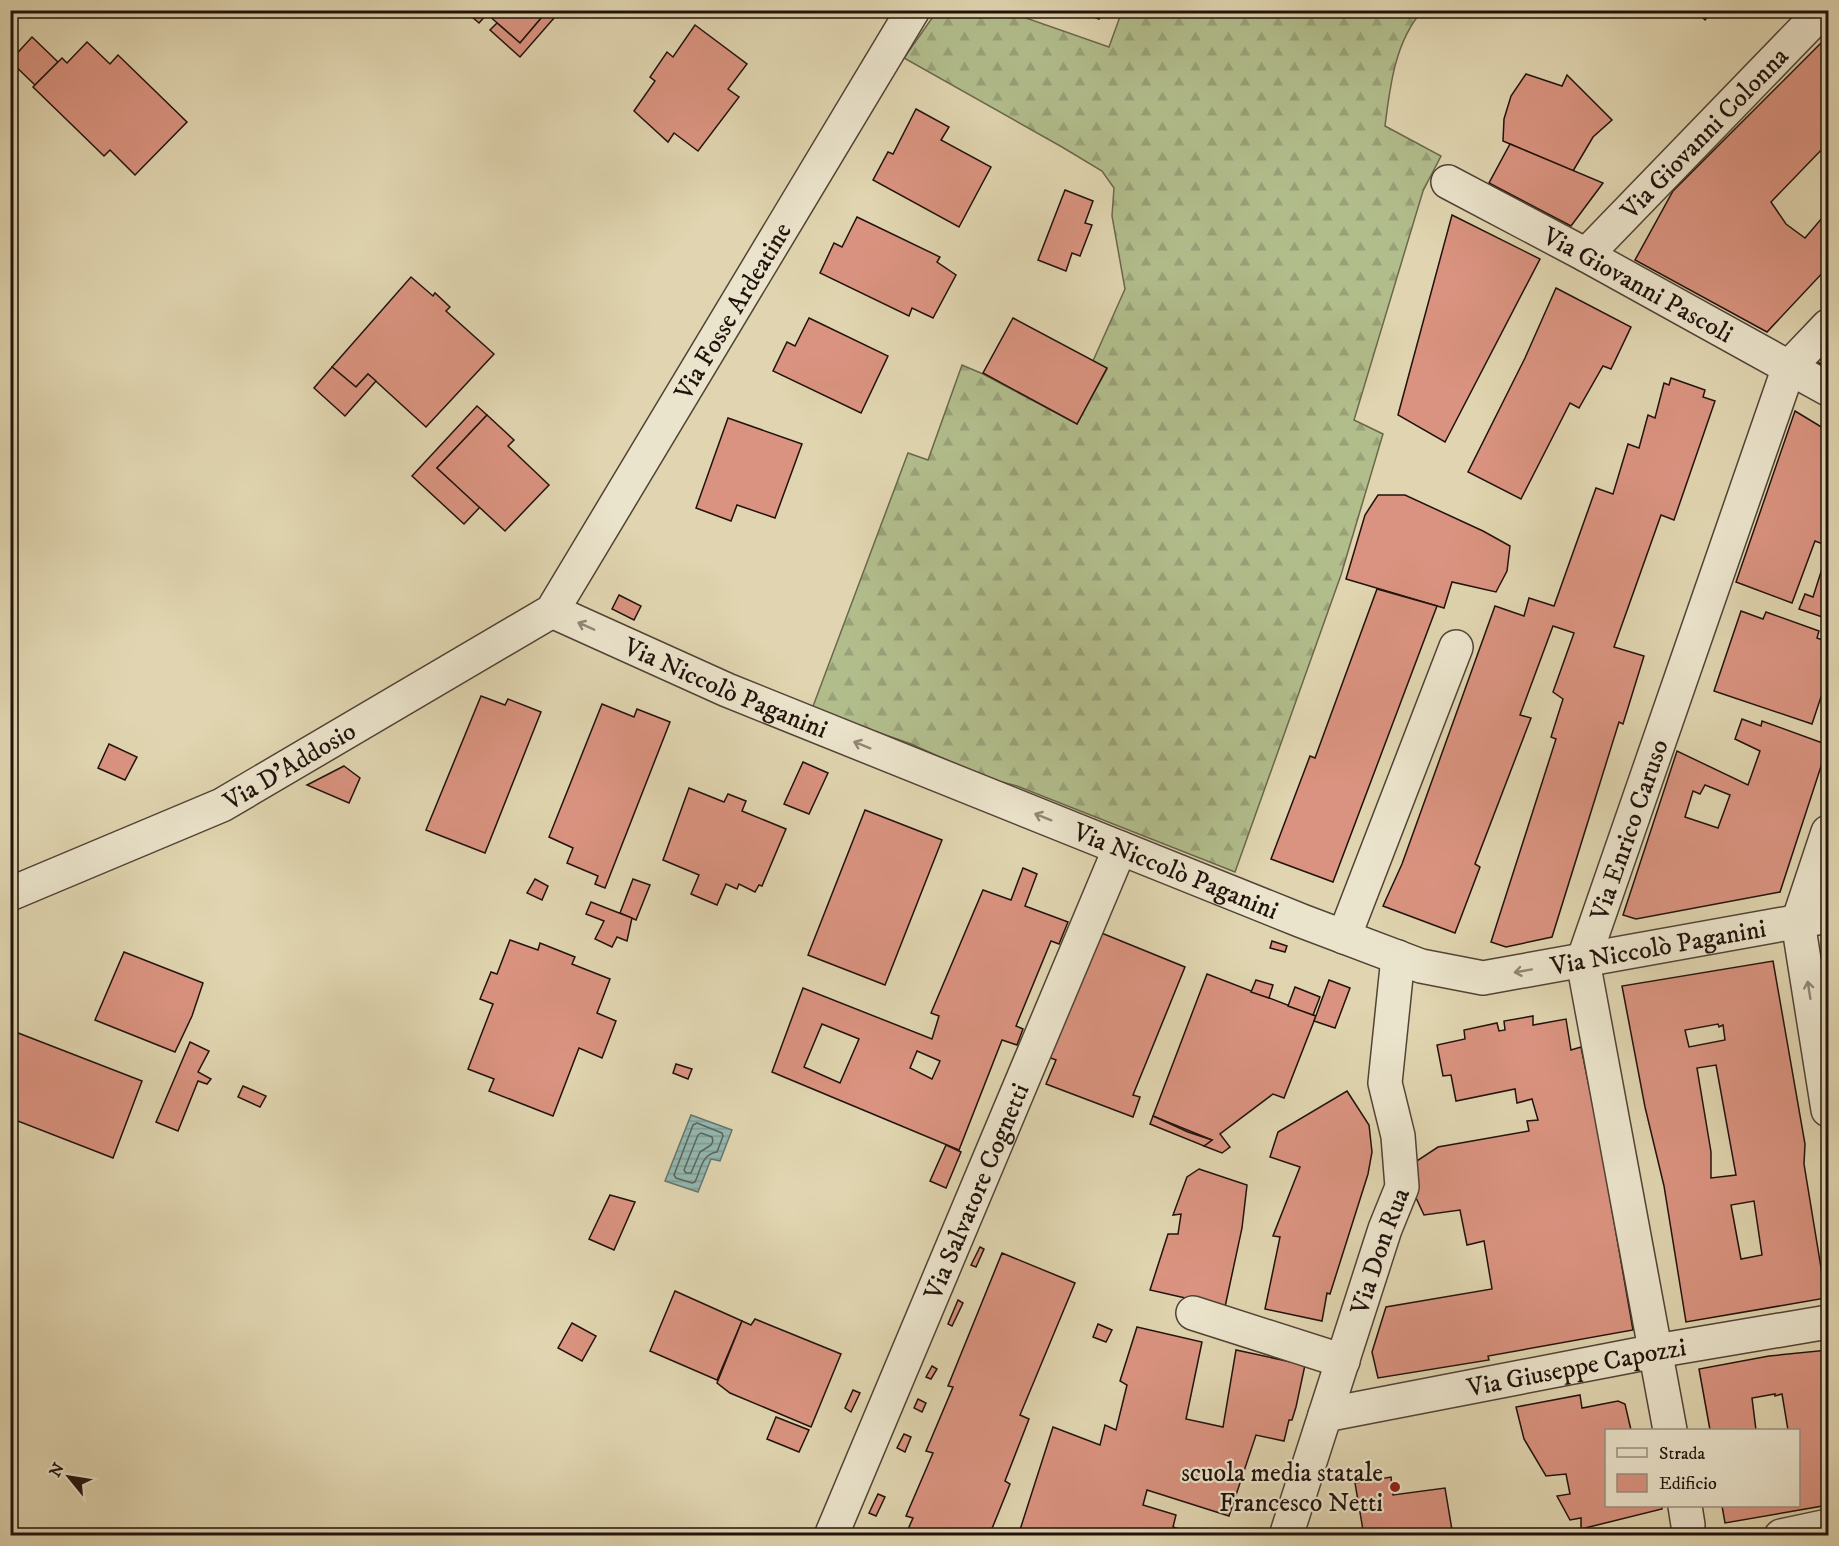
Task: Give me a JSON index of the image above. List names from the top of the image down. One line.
{"streets":{"street":["Via Giovanni Colonna","Via Giovanni Pascoli","Via Fosse Ardeatine","Via Niccolò Paganini","Via D'Addosio","Via Enrico Caruso","Via Salvatore Cognetti","Via Don Rua","Via Giuseppe Capozzi"]},"crossings":[["Via Giovanni Colonna","Via Giovanni Pascoli"],["Via Giovanni Pascoli","Via Enrico Caruso"],["Via Fosse Ardeatine","Via Niccolò Paganini"],["Via Fosse Ardeatine","Via D'Addosio"],["Via Niccolò Paganini","Via D'Addosio"],["Via Niccolò Paganini","Via Enrico Caruso"],["Via Niccolò Paganini","Via Salvatore Cognetti"],["Via Niccolò Paganini","Via Don Rua"],["Via Enrico Caruso","Via Giuseppe Capozzi"],["Via Don Rua","Via Giuseppe Capozzi"]],"one_way":["Via Niccolò Paganini"],"places":["scuola media statale Francesco Netti"],"legend":["Strada","Edificio"],"north":"top left"}
